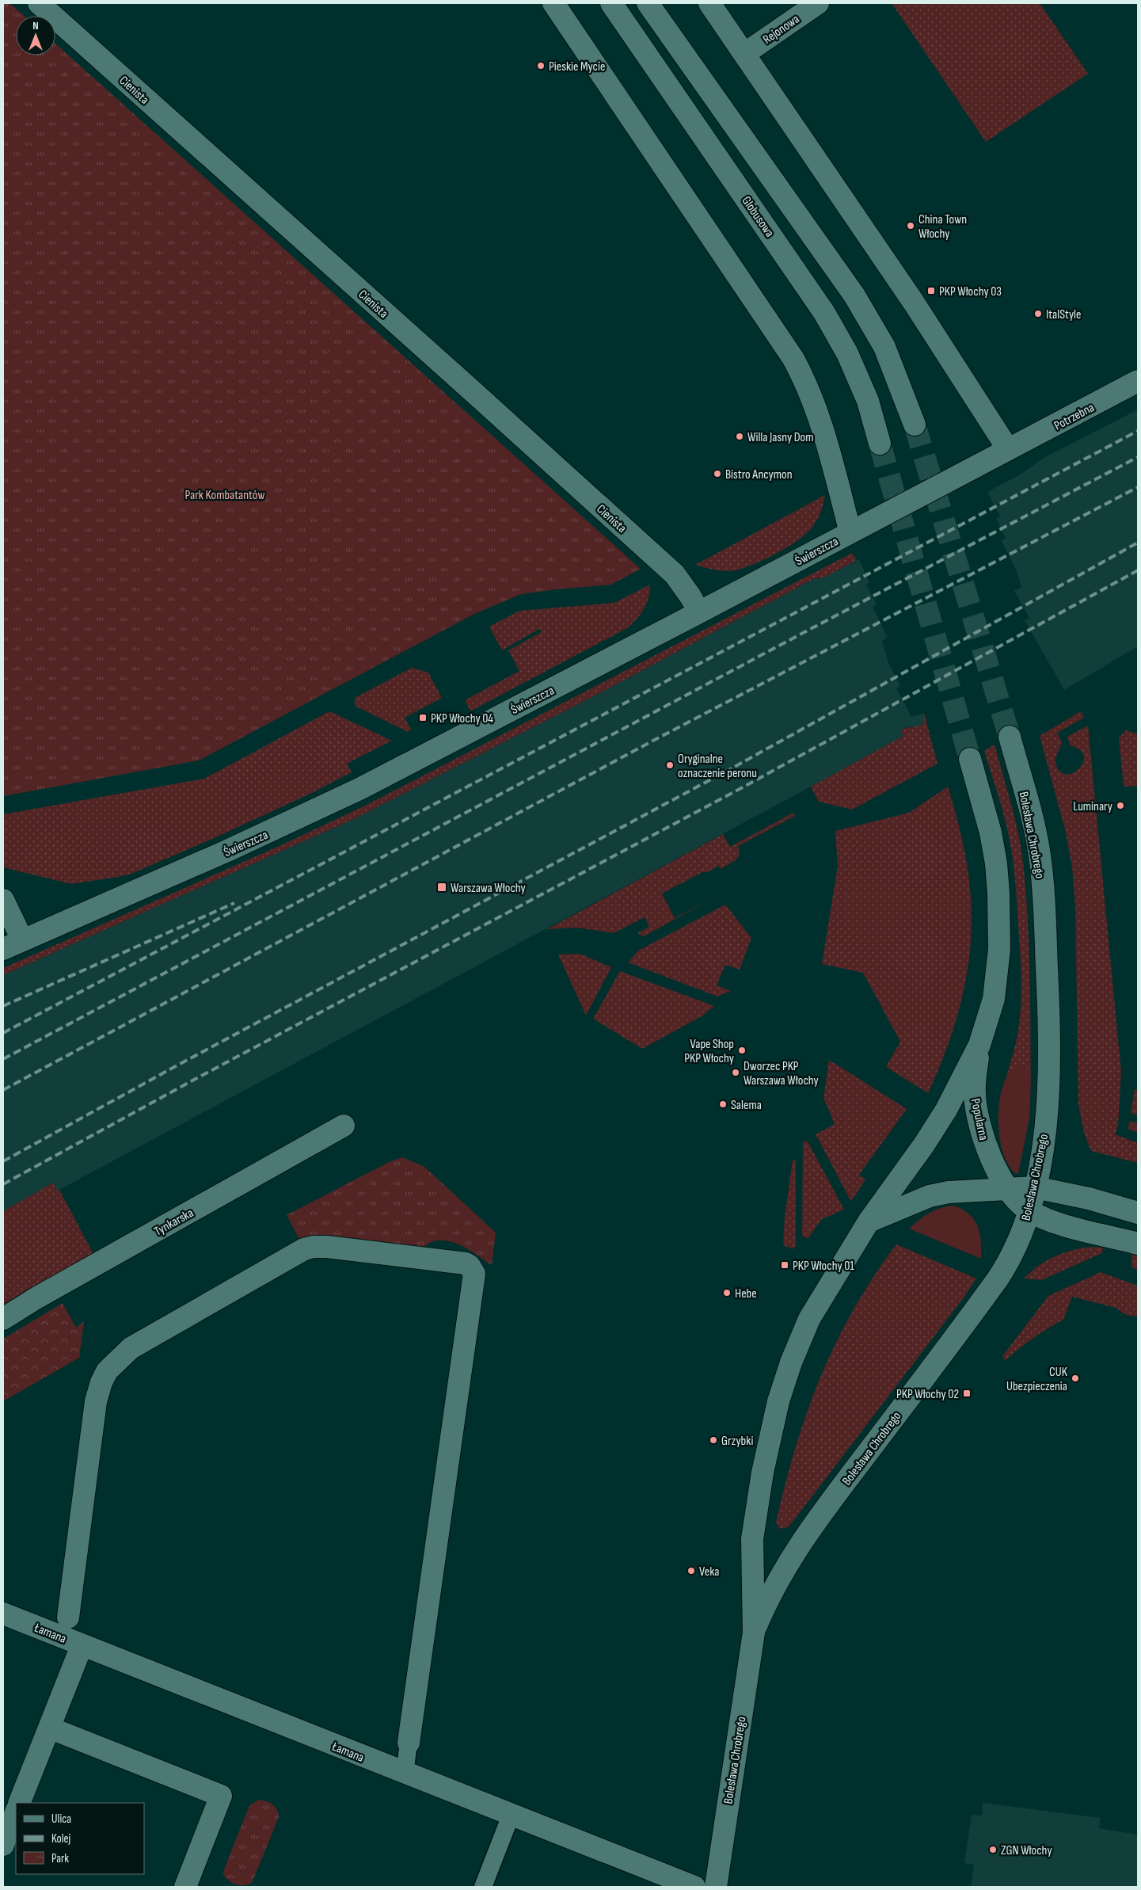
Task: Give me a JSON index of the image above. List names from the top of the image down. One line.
{"streets":{"street":["Rejonowa","Cienista","Globusowa","Potrzebna","Świerszcza","Bolesława Chrobrego","Popularna","Tynkarska","Łamana"]},"crossings":[["Cienista","Świerszcza"],["Potrzebna","Świerszcza"],["Bolesława Chrobrego","Popularna"]],"parks":["Park Kombatantów"],"places":{"other":["Pieskie Mycie","China Town Włochy","ItalStyle","Willa Jasny Dom","Bistro Ancymon","Oryginalne oznaczenie peronu","Luminary","Vape Shop PKP Włochy","Dworzec PKP Warszawa Włochy","Salema","Hebe","CUK Ubezpieczenia","Grzybki","Veka","ZGN Włochy"],"transit":["PKP Włochy 03","PKP Włochy 04","Warszawa Włochy","PKP Włochy 01","PKP Włochy 02"]},"legend":["Ulica","Kolej","Park"],"north":"top"}
